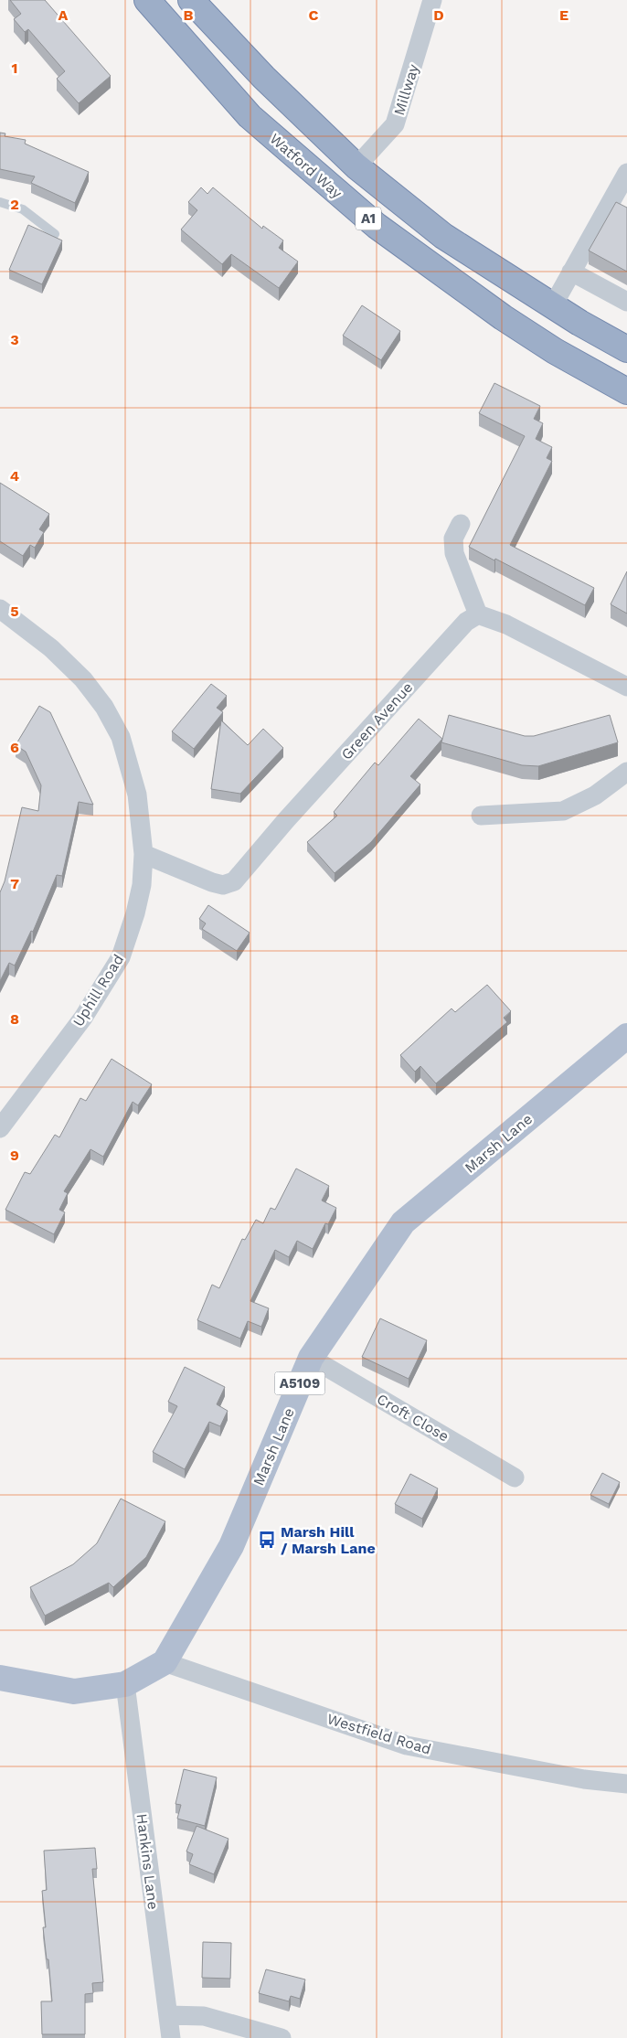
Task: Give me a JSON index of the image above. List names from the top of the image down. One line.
{"streets":{"highway":["Watford Way","A1"],"main road":["Marsh Lane","A5109"],"street":["Millway","Green Avenue","Uphill Road","Croft Close","Westfield Road","Hankins Lane"]},"crossings":[["Millway","A1"],["Green Avenue","Uphill Road"],["Marsh Lane","Croft Close"],["Marsh Lane","Westfield Road"]],"places":{"bus stop":["Marsh Hill / Marsh Lane"]},"grid":{"columns":["A","B","C","D","E"],"rows":["1","2","3","4","5","6","7","8","9"]}}
